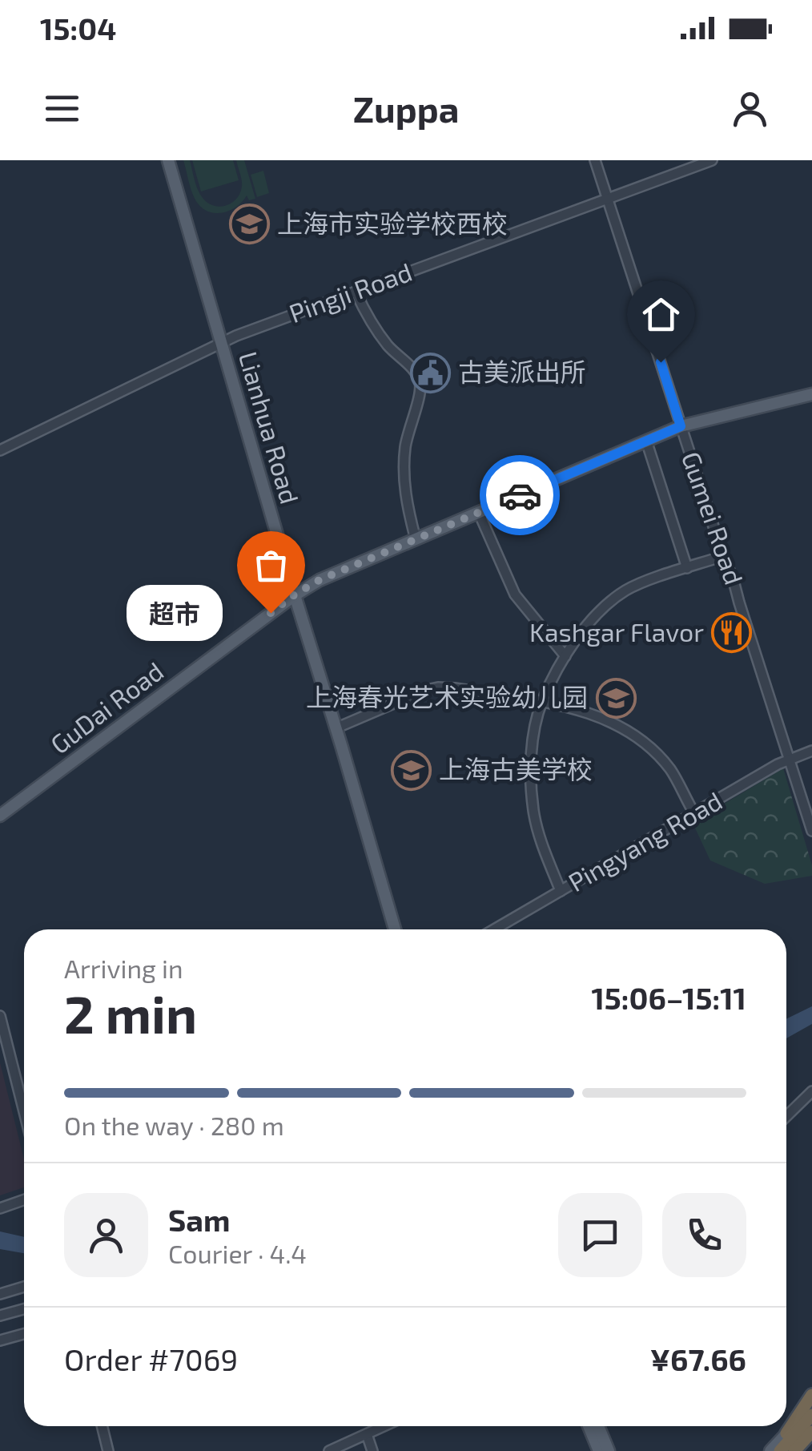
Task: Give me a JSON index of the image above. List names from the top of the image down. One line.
{"streets":{"main road":["Lianhua Road","GuDai Road"],"street":["Pingji Road","Gumei Road","Pingyang Road"]},"crossings":[["Pingji Road","Lianhua Road"],["Pingji Road","Gumei Road"],["Lianhua Road","GuDai Road"],["Gumei Road","GuDai Road"],["Gumei Road","Pingyang Road"]],"places":{"school or university":["上海市实验学校西校","上海春光艺术实验幼儿园","上海古美学校"],"public building":["古美派出所"],"other":["超市"],"restaurant":["Kashgar Flavor"]},"page":{"status":"15:04","header":"Zuppa","bubble":"超市","heading":["2 min","Arriving in","15:06–15:11"],"panel":["Sam","Courier · 4.4","Order #7069","¥67.66"],"bar":"On the way · 280 m"}}
